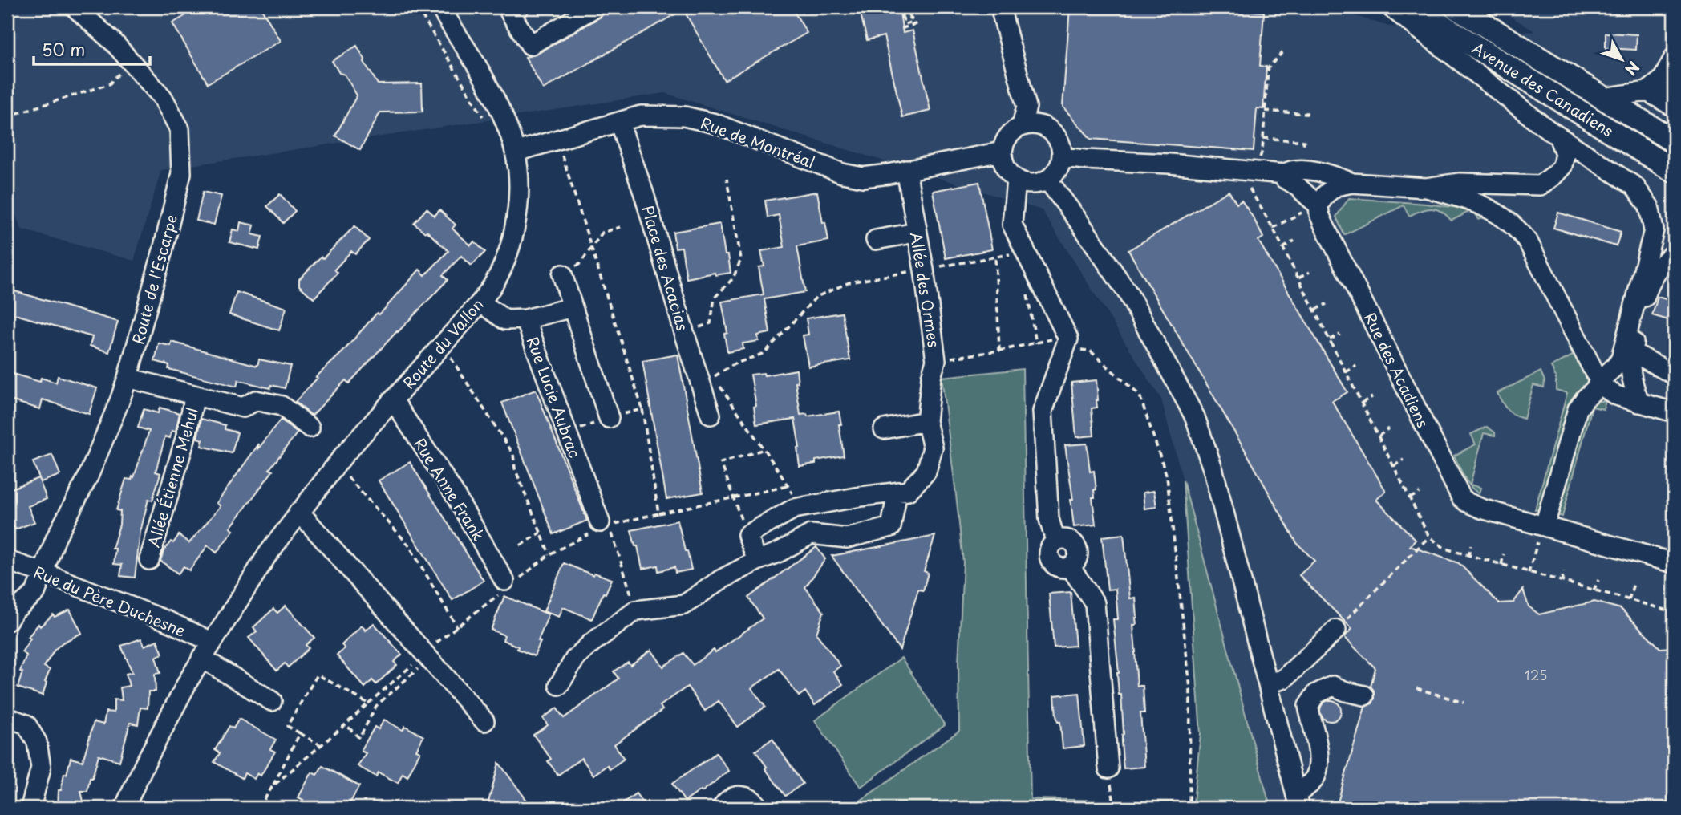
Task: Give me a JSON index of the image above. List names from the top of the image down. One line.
{"streets":{"main road":["Avenue des Canadiens"],"street":["Rue de Montréal","Place des Acacias","Route de l'Escarpe","Allée des Ormes","Route du Vallon","Rue des Acadiens","Rue Lucie Aubrac","Allée Étienne Mehul","Rue Anne Frank","Rue du Père Duchesne"]},"crossings":[["Rue de Montréal","Place des Acacias"],["Rue de Montréal","Allée des Ormes"],["Rue de Montréal","Route du Vallon"],["Route de l'Escarpe","Rue du Père Duchesne"],["Route du Vallon","Rue Lucie Aubrac"],["Route du Vallon","Rue Anne Frank"],["Route du Vallon","Rue du Père Duchesne"]],"house_numbers":["125"],"scale_bar":"50 m","north":"bottom right"}
